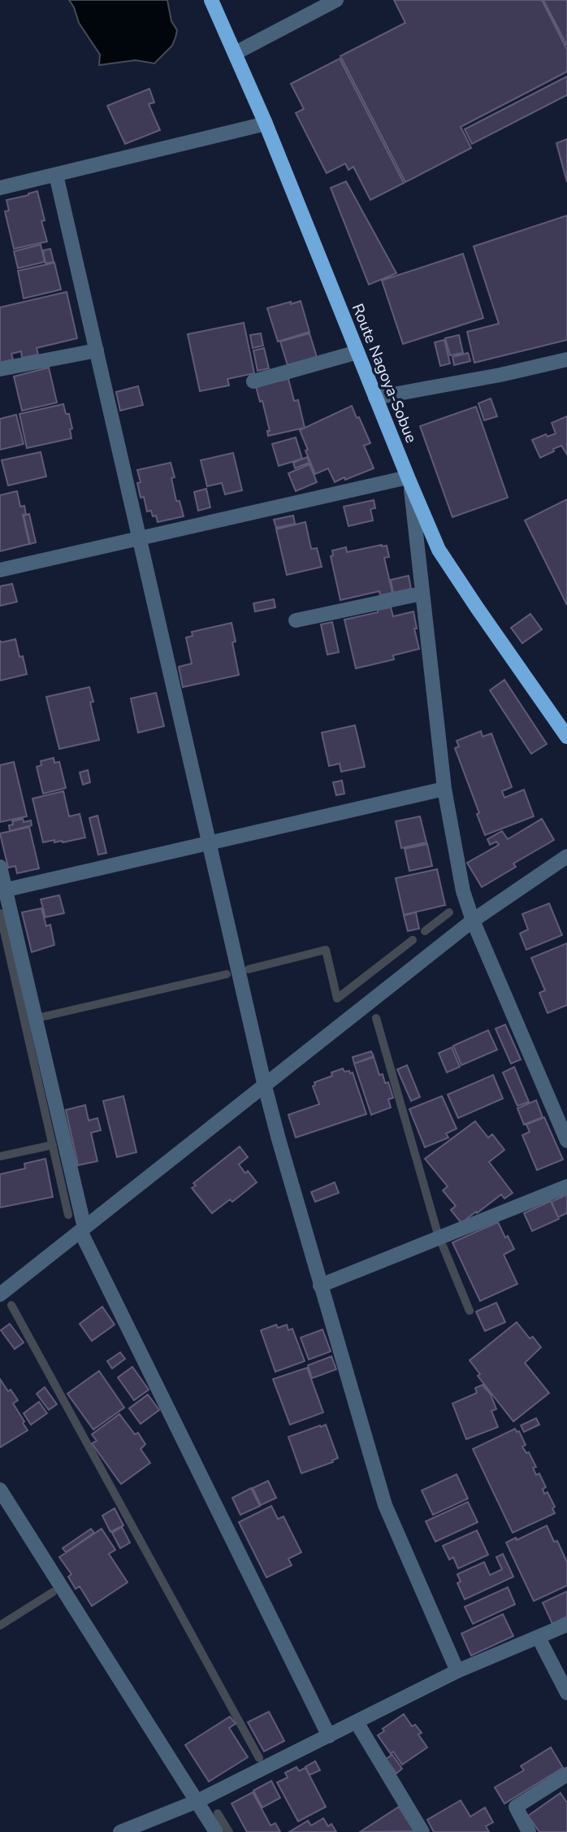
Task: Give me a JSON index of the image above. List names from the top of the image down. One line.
{"streets":{"main road":["Route Nagoya-Sobue"]}}
